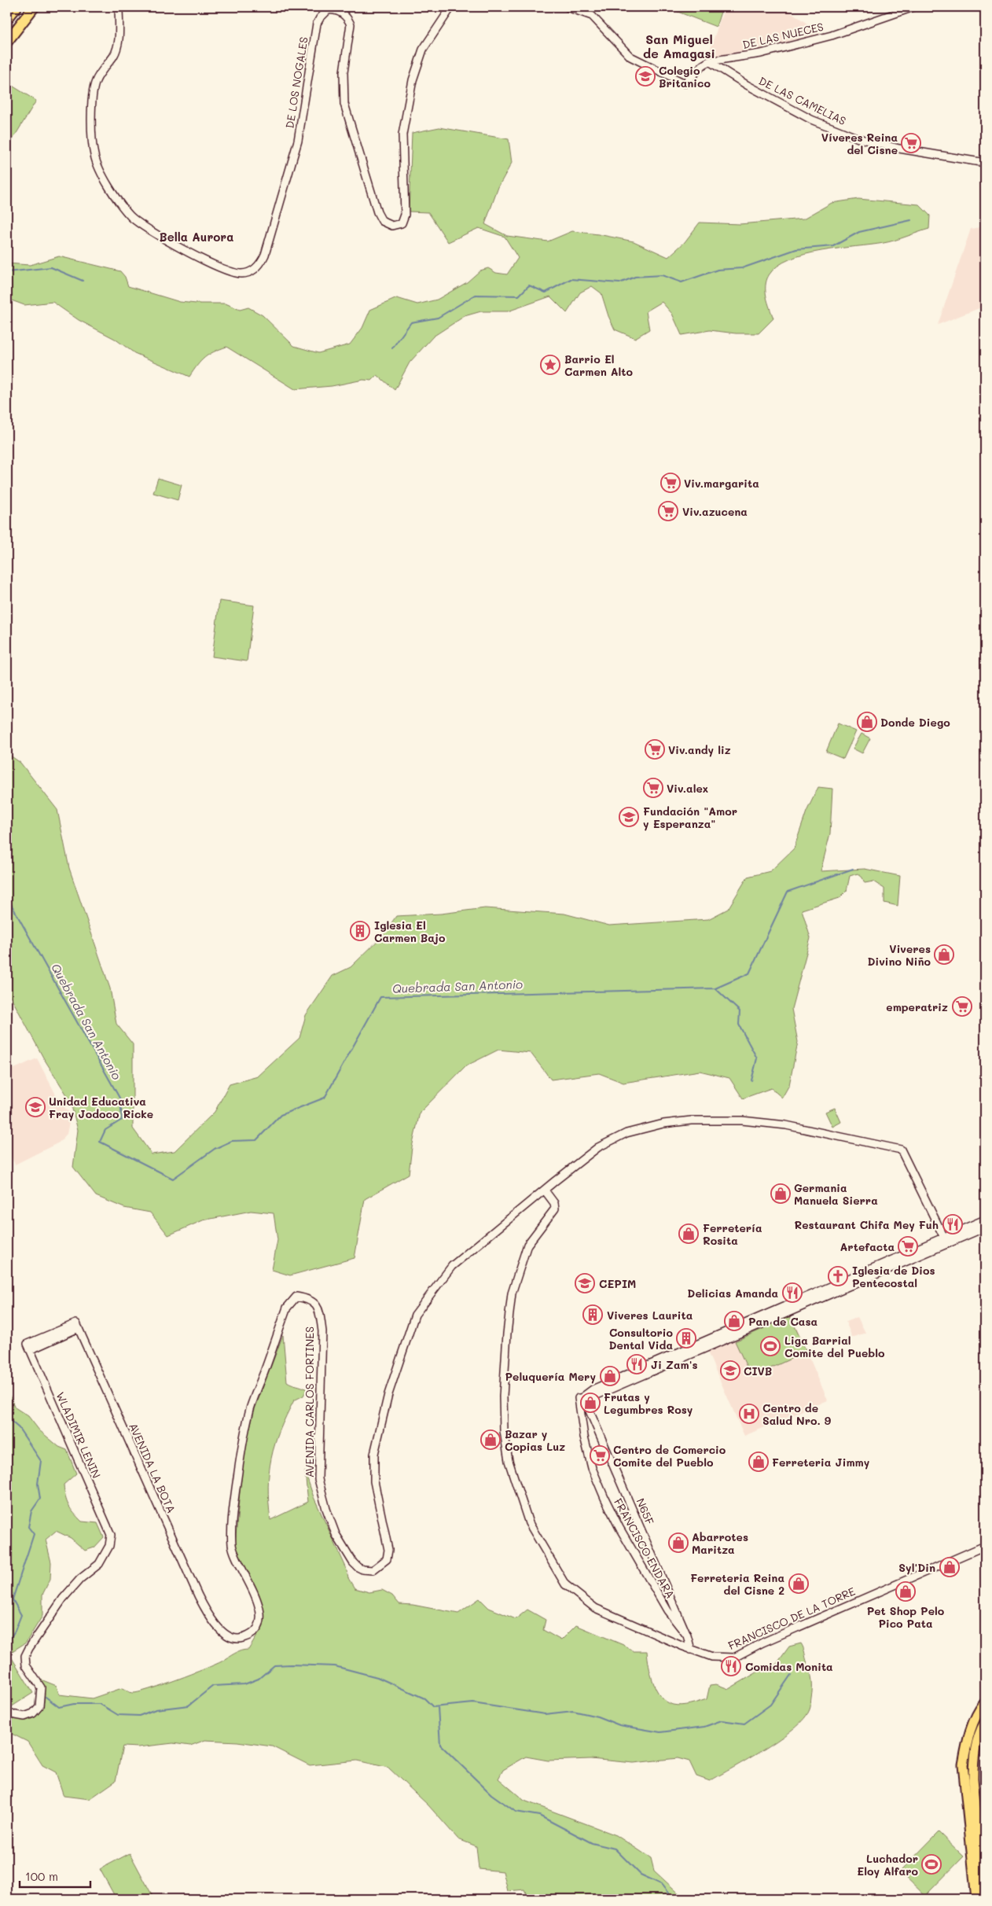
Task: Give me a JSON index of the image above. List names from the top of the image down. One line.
{"streets":{"street":["DE LAS NUECES","DE LOS NOGALES","DE LAS CAMELIAS","AVENIDA CARLOS FORTINES","WLADIMIR LENIN","AVENIDA LA BOTA","N65F","FRANCISCO ENDARA","FRANCISCO DE LA TORRE"]},"crossings":[["DE LAS NUECES","DE LAS CAMELIAS"],["AVENIDA CARLOS FORTINES","AVENIDA LA BOTA"],["AVENIDA CARLOS FORTINES","FRANCISCO DE LA TORRE"],["WLADIMIR LENIN","AVENIDA LA BOTA"],["N65F","FRANCISCO ENDARA"]],"districts":["San Miguel de Amagasi","Bella Aurora"],"water":["Quebrada San Antonio"],"places":{"school or university":["Colegio Britanico","Fundación \"Amor y Esperanza\"","Unidad Educativa Fray Jodoco Ricke","CEPIM","CIVB"],"supermarket":["Víveres Reina del Cisne","Viv.margarita","Viv.azucena","Viv.andy liz","Viv.alex","emperatriz","Artefacta","Centro de Comercio Comite del Pueblo"],"place":["Barrio El Carmen Alto"],"shop":["Donde Diego","Viveres Divino Niño","Germania Manuela Sierra","Ferretería Rosita","Pan de Casa","Peluquería Mery","Frutas y Legumbres Rosy","Bazar y Copias Luz","Ferreteria Jimmy","Abarrotes Maritza","Syl'Din","Ferreteria Reina del Cisne 2","Pet Shop Pelo Pico Pata"],"building":["Iglesia El Carmen Bajo","Viveres Laurita","Consultorio Dental Vida"],"restaurant":["Restaurant Chifa Mey Fuh","Delicias Amanda","Ji Zam's","Comidas Monita"],"church":["Iglesia de Dios Pentecostal"],"sports":["Liga Barrial Comite del Pueblo","Luchador Eloy Alfaro"],"hospital":["Centro de Salud Nro. 9"]},"scale_bar":"100 m"}
